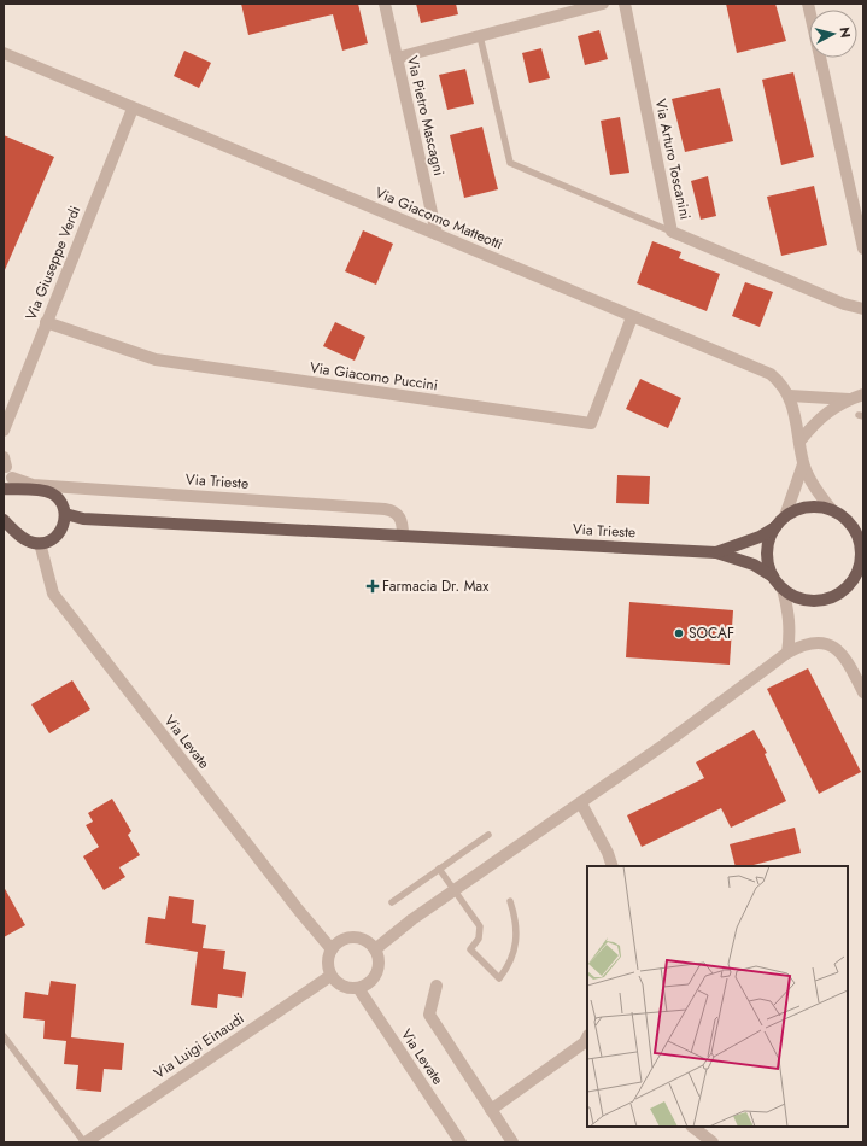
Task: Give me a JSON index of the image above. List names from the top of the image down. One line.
{"streets":{"main road":["Via Trieste"],"street":["Via Pietro Mascagni","Via Arturo Toscanini","Via Giacomo Matteotti","Via Giuseppe Verdi","Via Giacomo Puccini","Via Levate","Via Luigi Einaudi"]},"crossings":[["Via Pietro Mascagni","Via Giacomo Matteotti"],["Via Giacomo Matteotti","Via Giuseppe Verdi"],["Via Giacomo Matteotti","Via Giacomo Puccini"],["Via Giuseppe Verdi","Via Giacomo Puccini"],["Via Levate","Via Luigi Einaudi"]],"places":{"health":["Farmacia Dr. Max"],"other":["SOCAF"]},"north":"right"}
